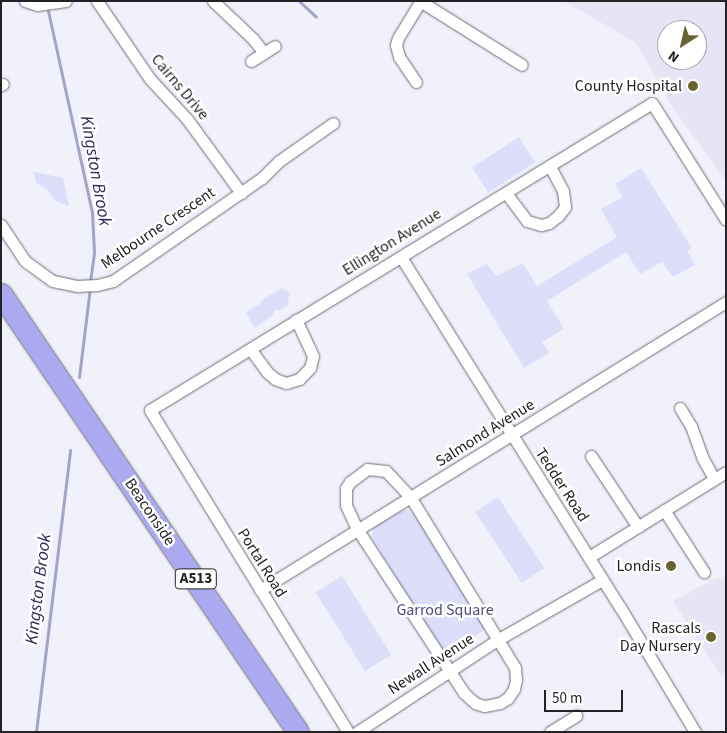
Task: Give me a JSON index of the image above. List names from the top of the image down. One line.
{"streets":{"highway":["Beaconside","A513"],"street":["Cairns Drive","Melbourne Crescent","Ellington Avenue","Salmond Avenue","Tedder Road","Portal Road","Newall Avenue"]},"crossings":[["Cairns Drive","Melbourne Crescent"],["Ellington Avenue","Tedder Road"],["Ellington Avenue","Portal Road"],["Salmond Avenue","Tedder Road"],["Salmond Avenue","Portal Road"],["Tedder Road","Newall Avenue"]],"water":["Kingston Brook"],"parks":["Garrod Square"],"places":["County Hospital","Londis","Rascals Day Nursery"],"scale_bar":"50 m","north":"bottom left"}
